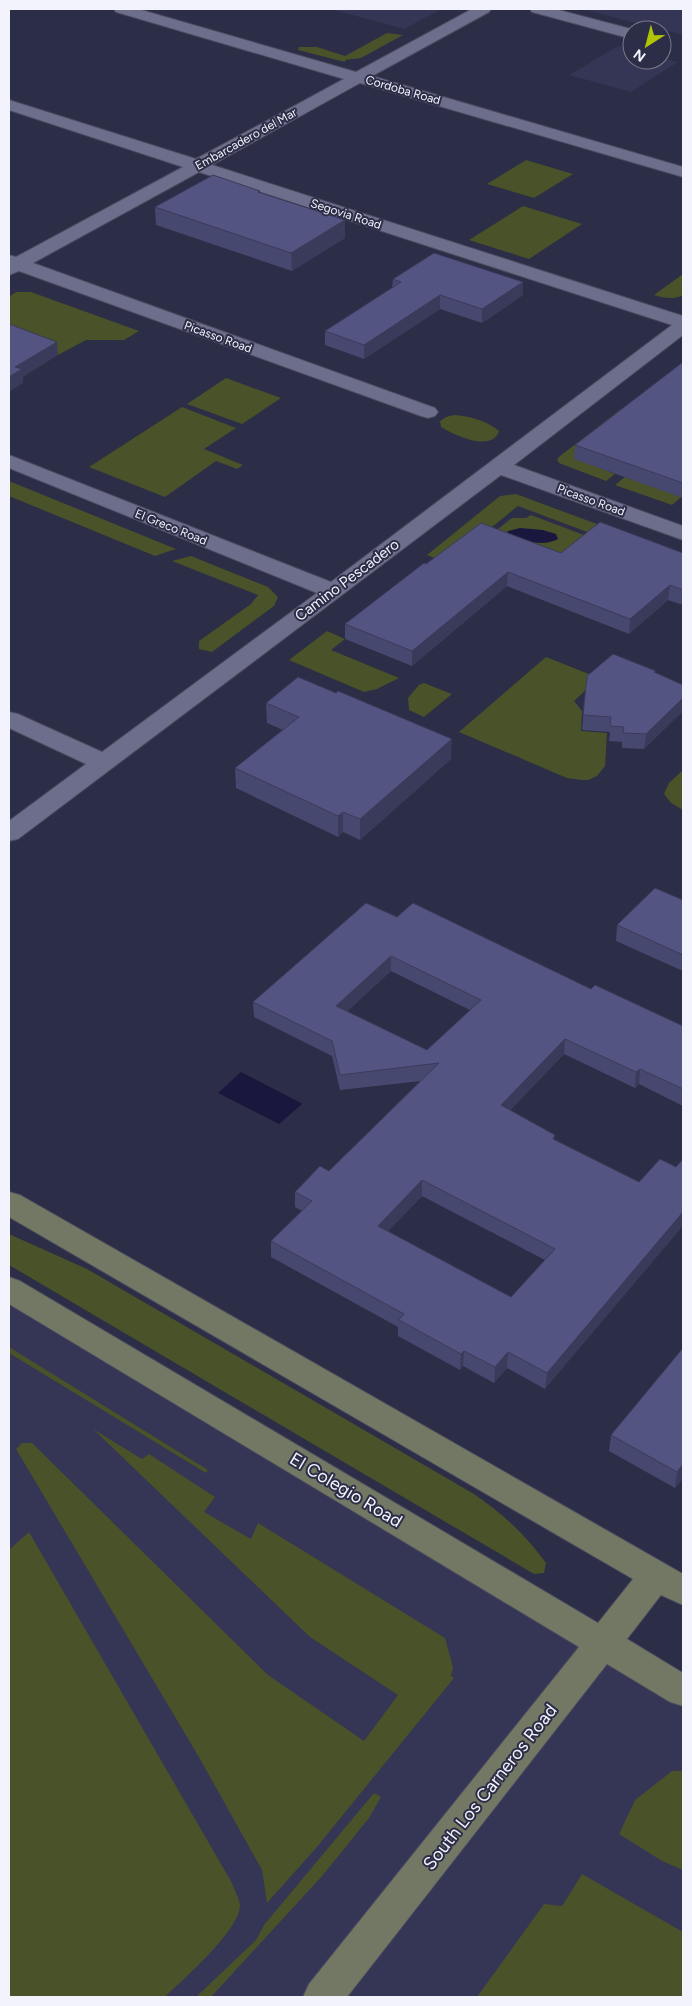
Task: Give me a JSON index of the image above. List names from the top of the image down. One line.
{"streets":{"main road":["El Colegio Road","South Los Carneros Road"],"street":["Cordoba Road","Embarcadero del Mar","Segovia Road","Picasso Road","El Greco Road","Camino Pescadero"]},"crossings":[["Cordoba Road","Embarcadero del Mar"],["Embarcadero del Mar","Segovia Road"],["Embarcadero del Mar","Picasso Road"],["Segovia Road","Camino Pescadero"],["Picasso Road","Camino Pescadero"],["El Greco Road","Camino Pescadero"],["El Colegio Road","South Los Carneros Road"]],"north":"bottom left"}
